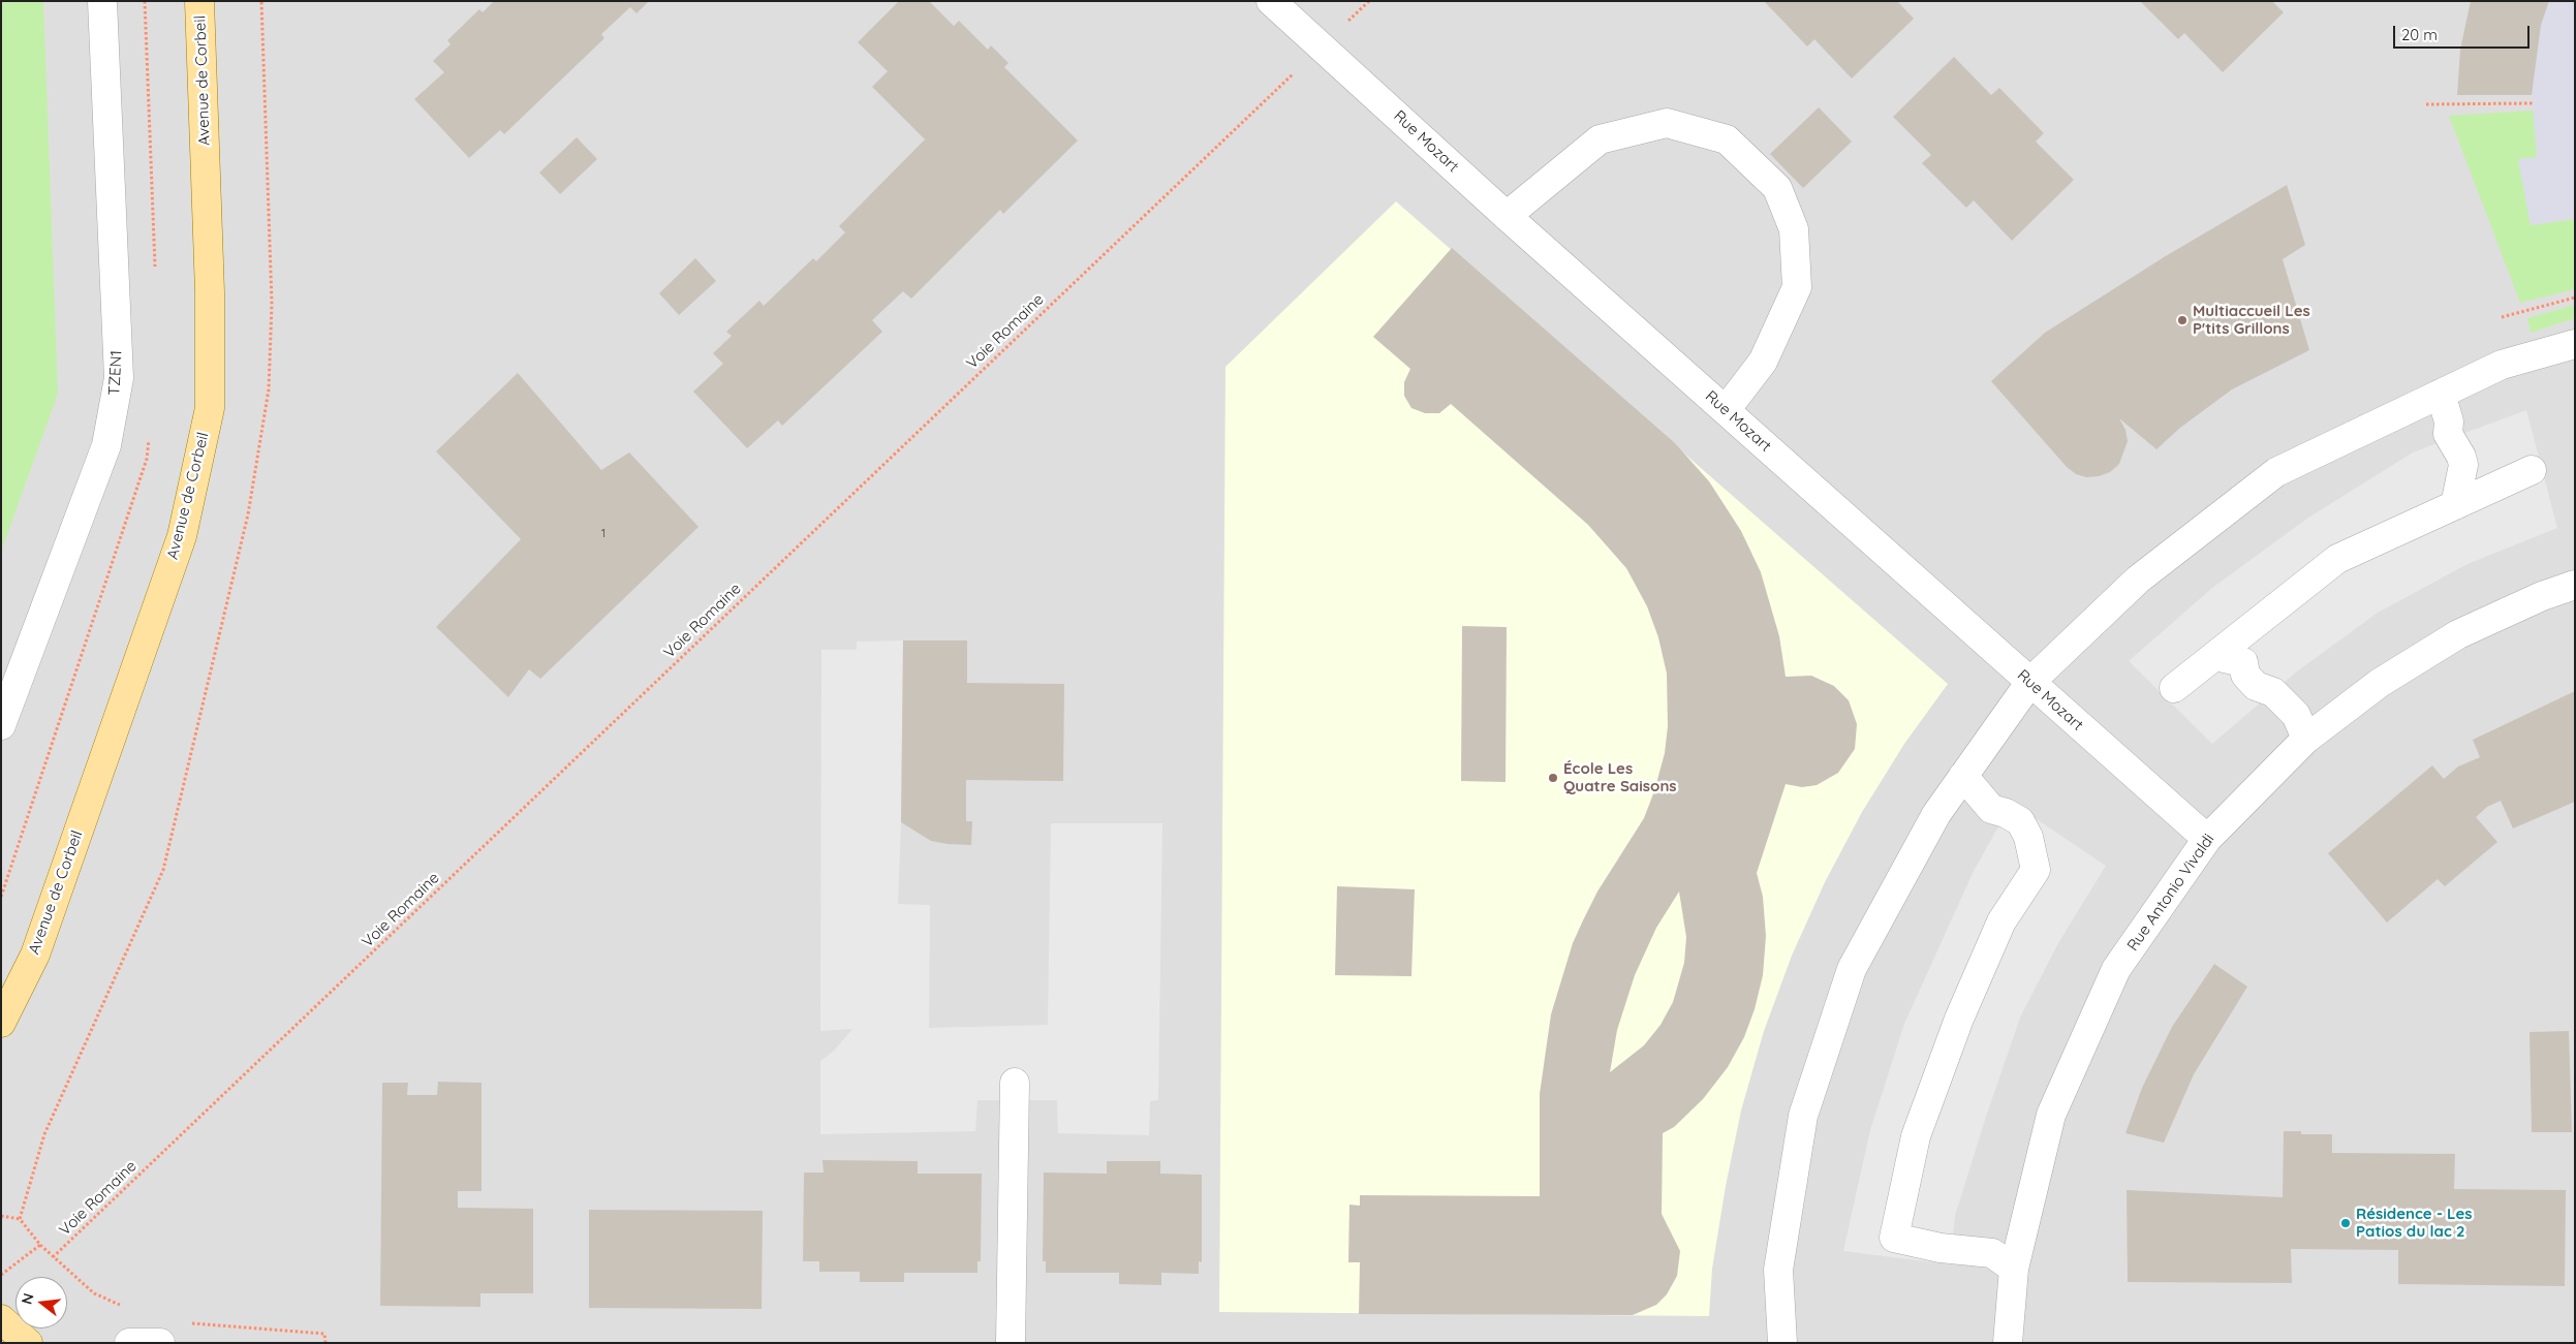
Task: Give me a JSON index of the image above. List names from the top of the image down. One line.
{"streets":{"main road":["Avenue de Corbeil"],"street":["Rue Mozart","TZEN1","Rue Antonio Vivaldi"],"path":["Voie Romaine"]},"crossings":[["Rue Mozart","Voie Romaine"],["Rue Mozart","Rue Antonio Vivaldi"]],"places":["Multiaccueil Les P'tits Grillons","École Les Quatre Saisons","Résidence - Les Patios du lac 2"],"house_numbers":["1"],"scale_bar":"20 m","north":"left"}
